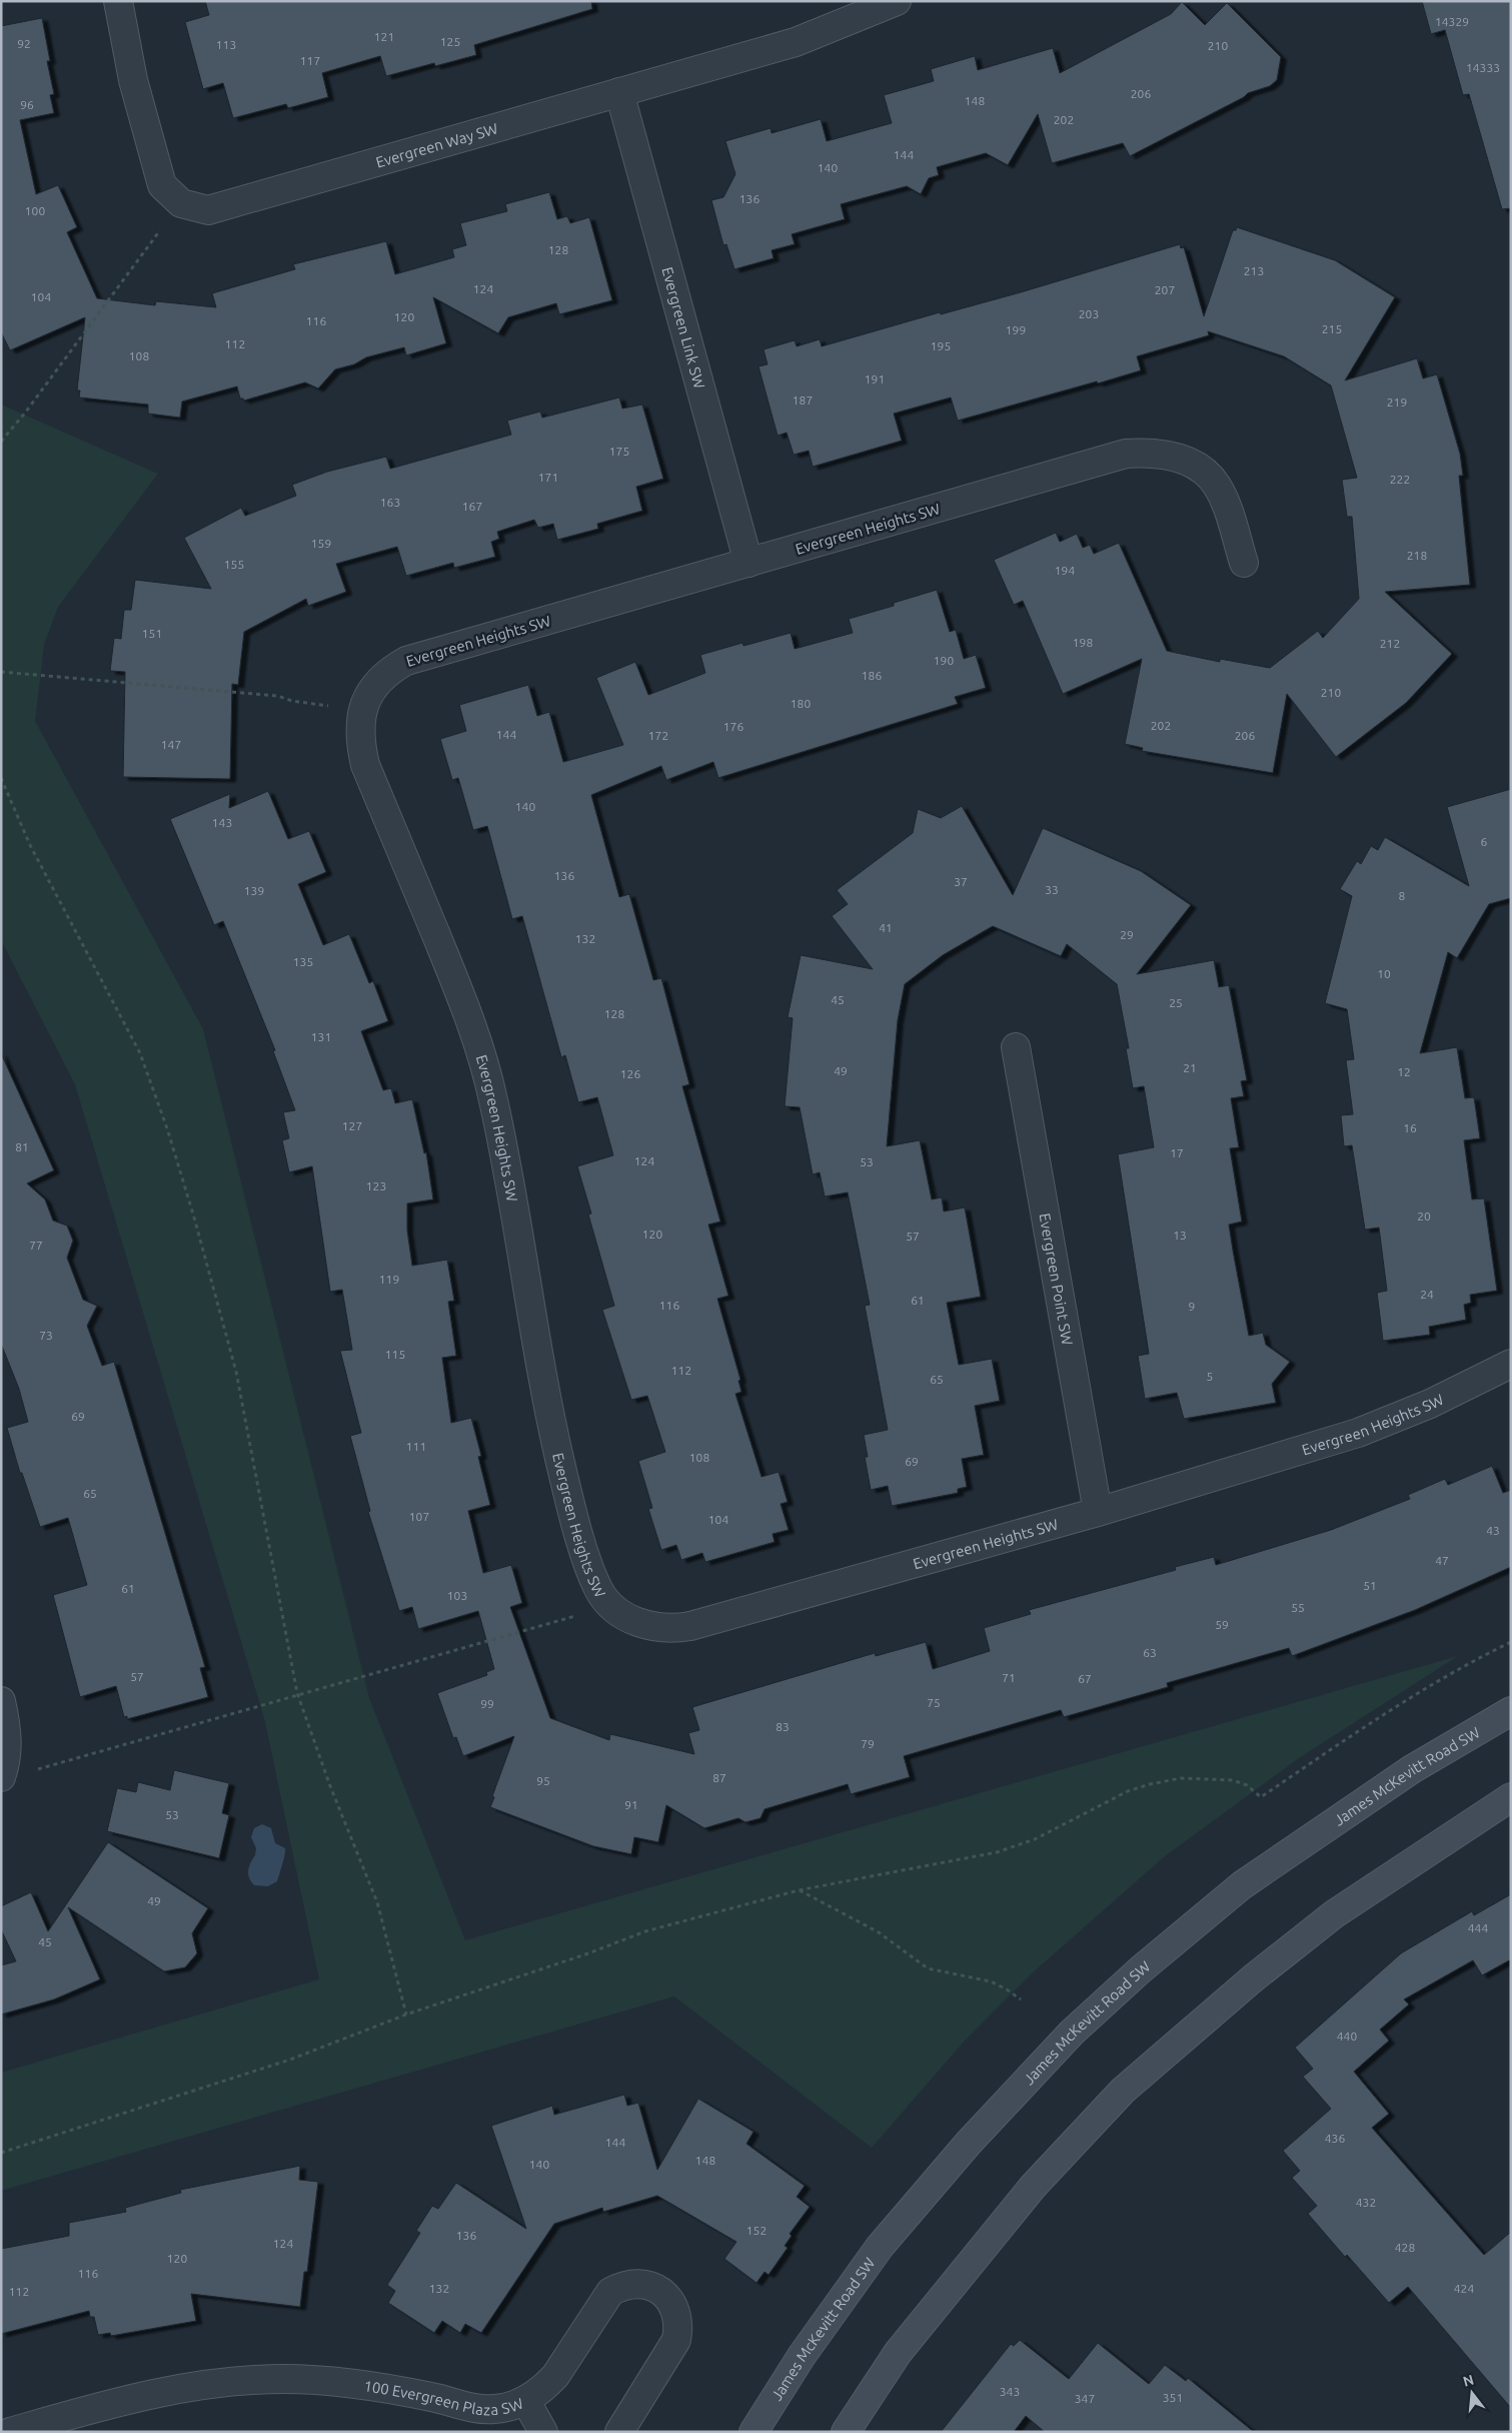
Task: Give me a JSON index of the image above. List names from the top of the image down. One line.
{"streets":{"main road":["James McKevitt Road SW"],"street":["Evergreen Way SW","Evergreen Link SW","Evergreen Heights SW","Evergreen Point SW","100 Evergreen Plaza SW"]},"crossings":[["Evergreen Way SW","Evergreen Link SW"],["Evergreen Link SW","Evergreen Heights SW"],["Evergreen Heights SW","Evergreen Point SW"]],"house_numbers":["14329","121","125","92","113","210","117","14333","206","148","96","202","144","140","136","100","128","213","124","207","104","203","120","116","215","199","112","195","108","191","187","219","175","171","222","163","167","159","218","155","194","151","198","212","190","186","210","180","202","176","144","172","206","147","140","143","6","136","37","33","139","8","41","29","132","135","10","45","25","128","131","21","49","12","126","127","16","81","17","124","53","123","20","120","13","57","77","119","24","61","116","9","73","115","112","5","65","69","111","108","69","65","107","104","43","47","51","61","103","55","59","63","57","71","67","75","99","83","79","87","95","91","53","49","444","45","440","436","144","148","140","432","152","136","124","428","120","116","132","424","112","343","351","347"],"north":"top"}
